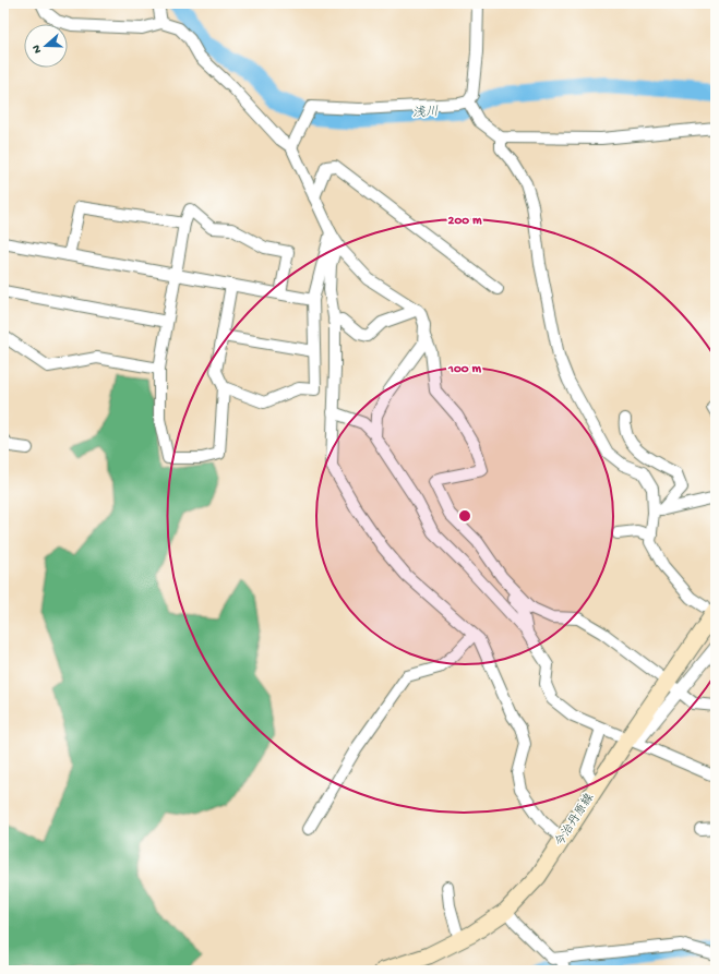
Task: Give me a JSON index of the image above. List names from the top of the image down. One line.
{"streets":{"main road":["今治丹原線"]},"water":["浅川"],"north":"left","rings":["200 m","100 m"]}
